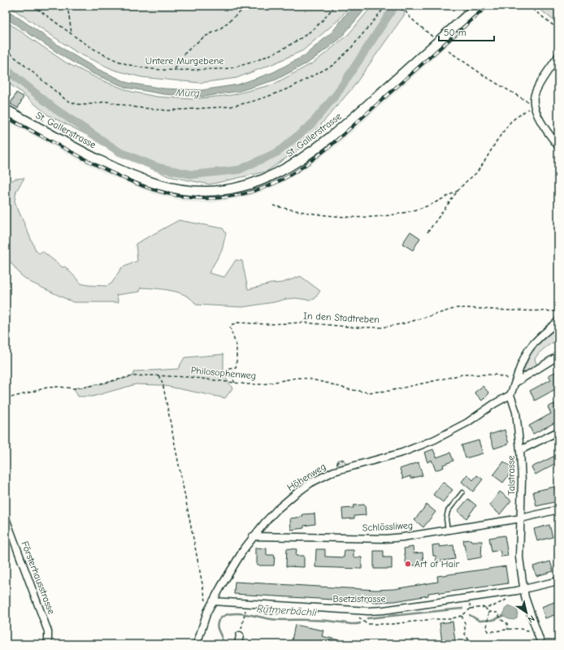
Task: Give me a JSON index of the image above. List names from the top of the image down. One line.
{"streets":{"main road":["St. Gallerstrasse"],"street":["Talstrasse","Höhenweg","Schlössliweg","Försterhausstrasse","Bsetzistrasse"],"path":["Untere Murgebene","In den Stadtreben","Philosophenweg"]},"crossings":[["In den Stadtreben","Philosophenweg"],["Talstrasse","Höhenweg"],["Talstrasse","Schlössliweg"],["Talstrasse","Bsetzistrasse"],["Höhenweg","Schlössliweg"],["Höhenweg","Bsetzistrasse"]],"water":["Murg","Rütmerbächli"],"places":["Art of Hair"],"scale_bar":"50 m","north":"bottom right"}
